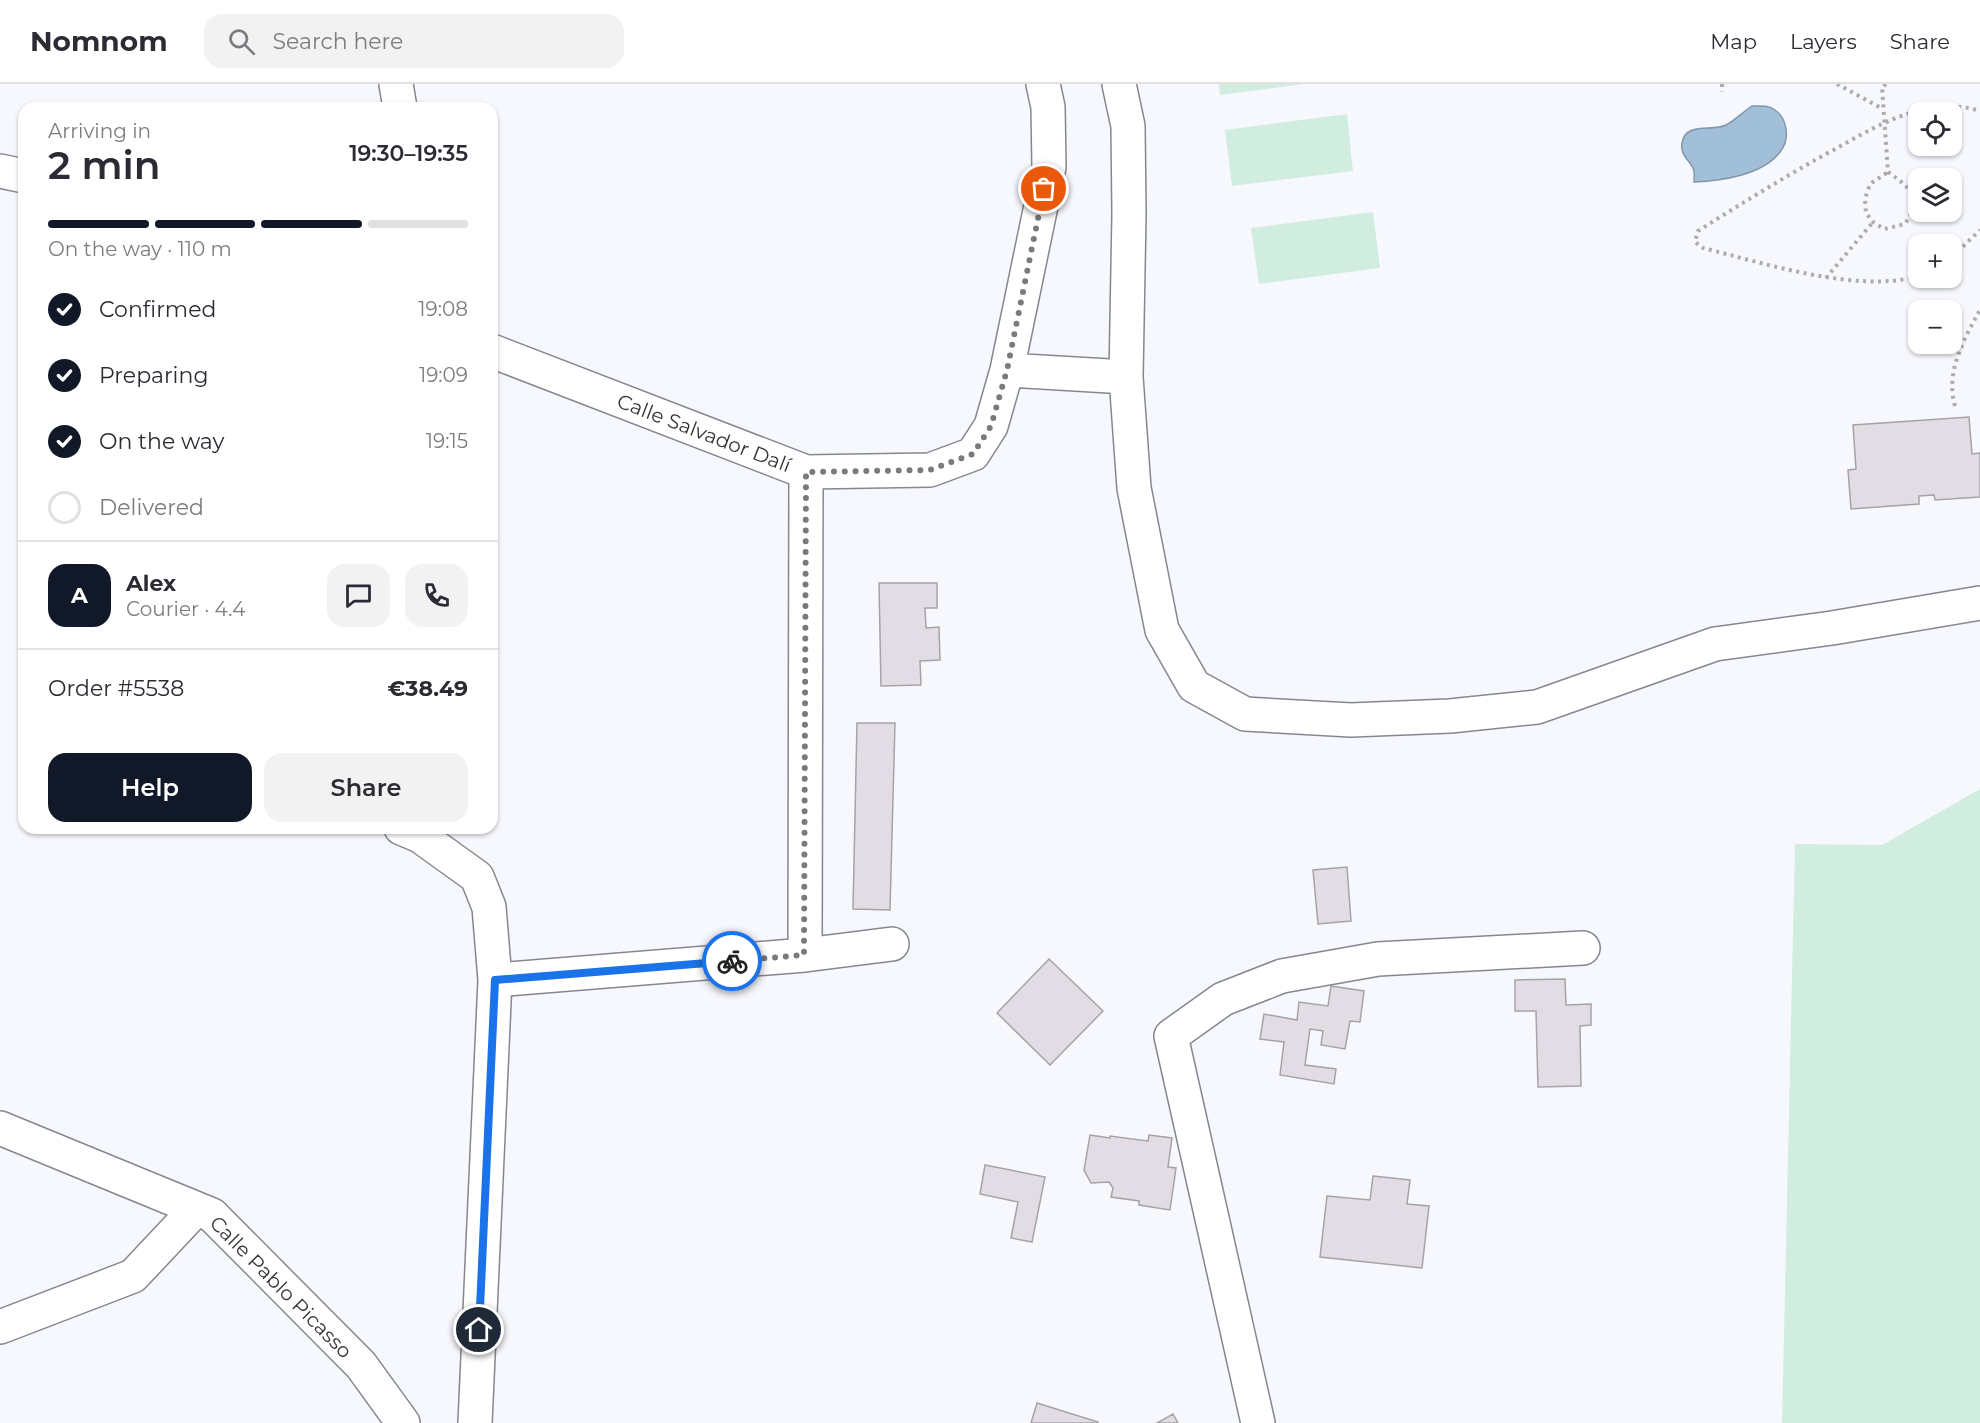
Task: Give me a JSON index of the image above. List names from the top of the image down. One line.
{"streets":{"street":["Calle Salvador Dalí","Calle Pablo Picasso"]},"page":{"header":"Nomnom","search":"Search here","nav":["Map","Layers","Share"],"map_buttons":["+","−"],"heading":["2 min","Arriving in","19:30–19:35"],"panel":["Alex","Courier · 4.4","Order #5538","€38.49"],"bar":"On the way · 110 m","list":[["Confirmed","19:08"],["Preparing","19:09"],["On the way","19:15"],"Delivered"],"round":"A","buttons":["Help","Share"]}}
